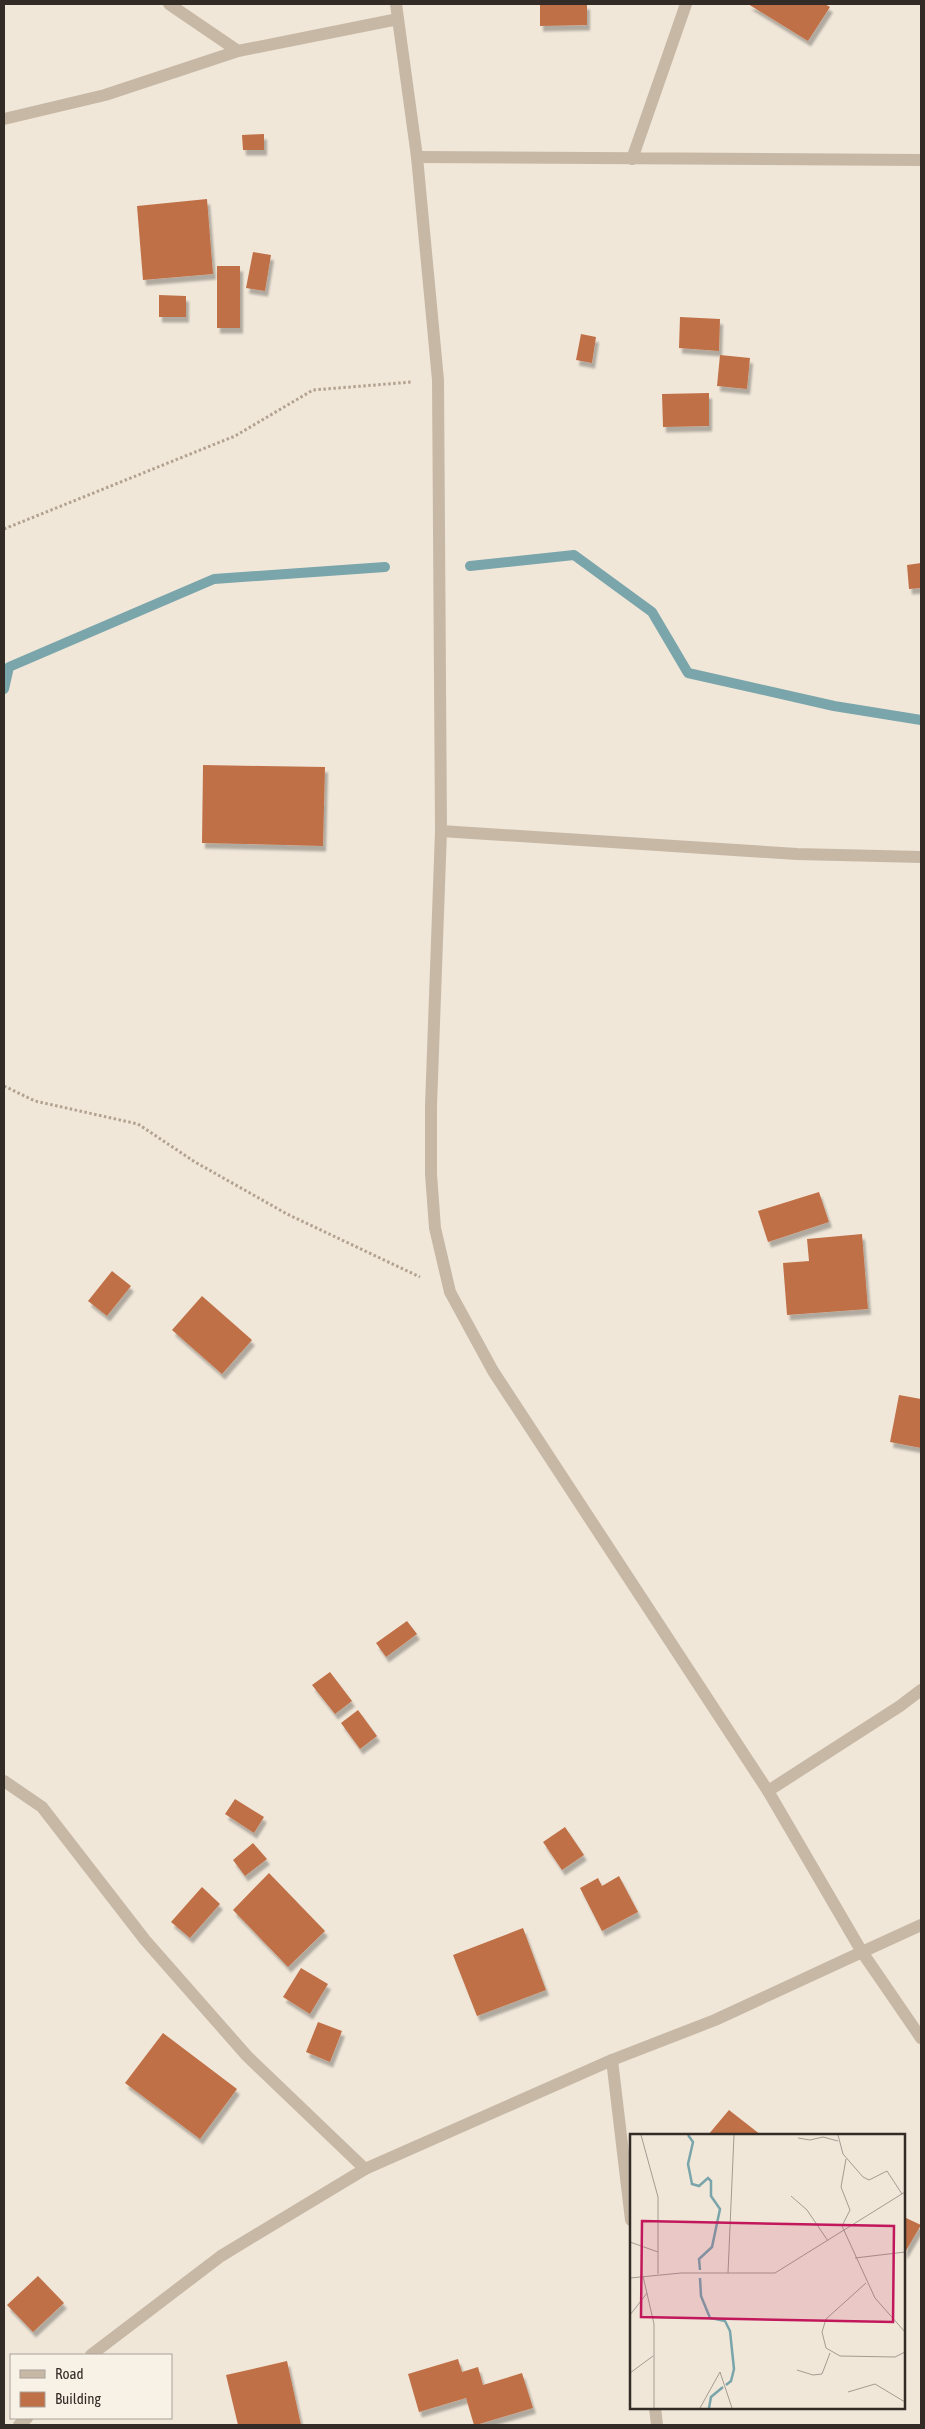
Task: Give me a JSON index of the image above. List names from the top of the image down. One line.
{"legend":["Road","Building"]}
